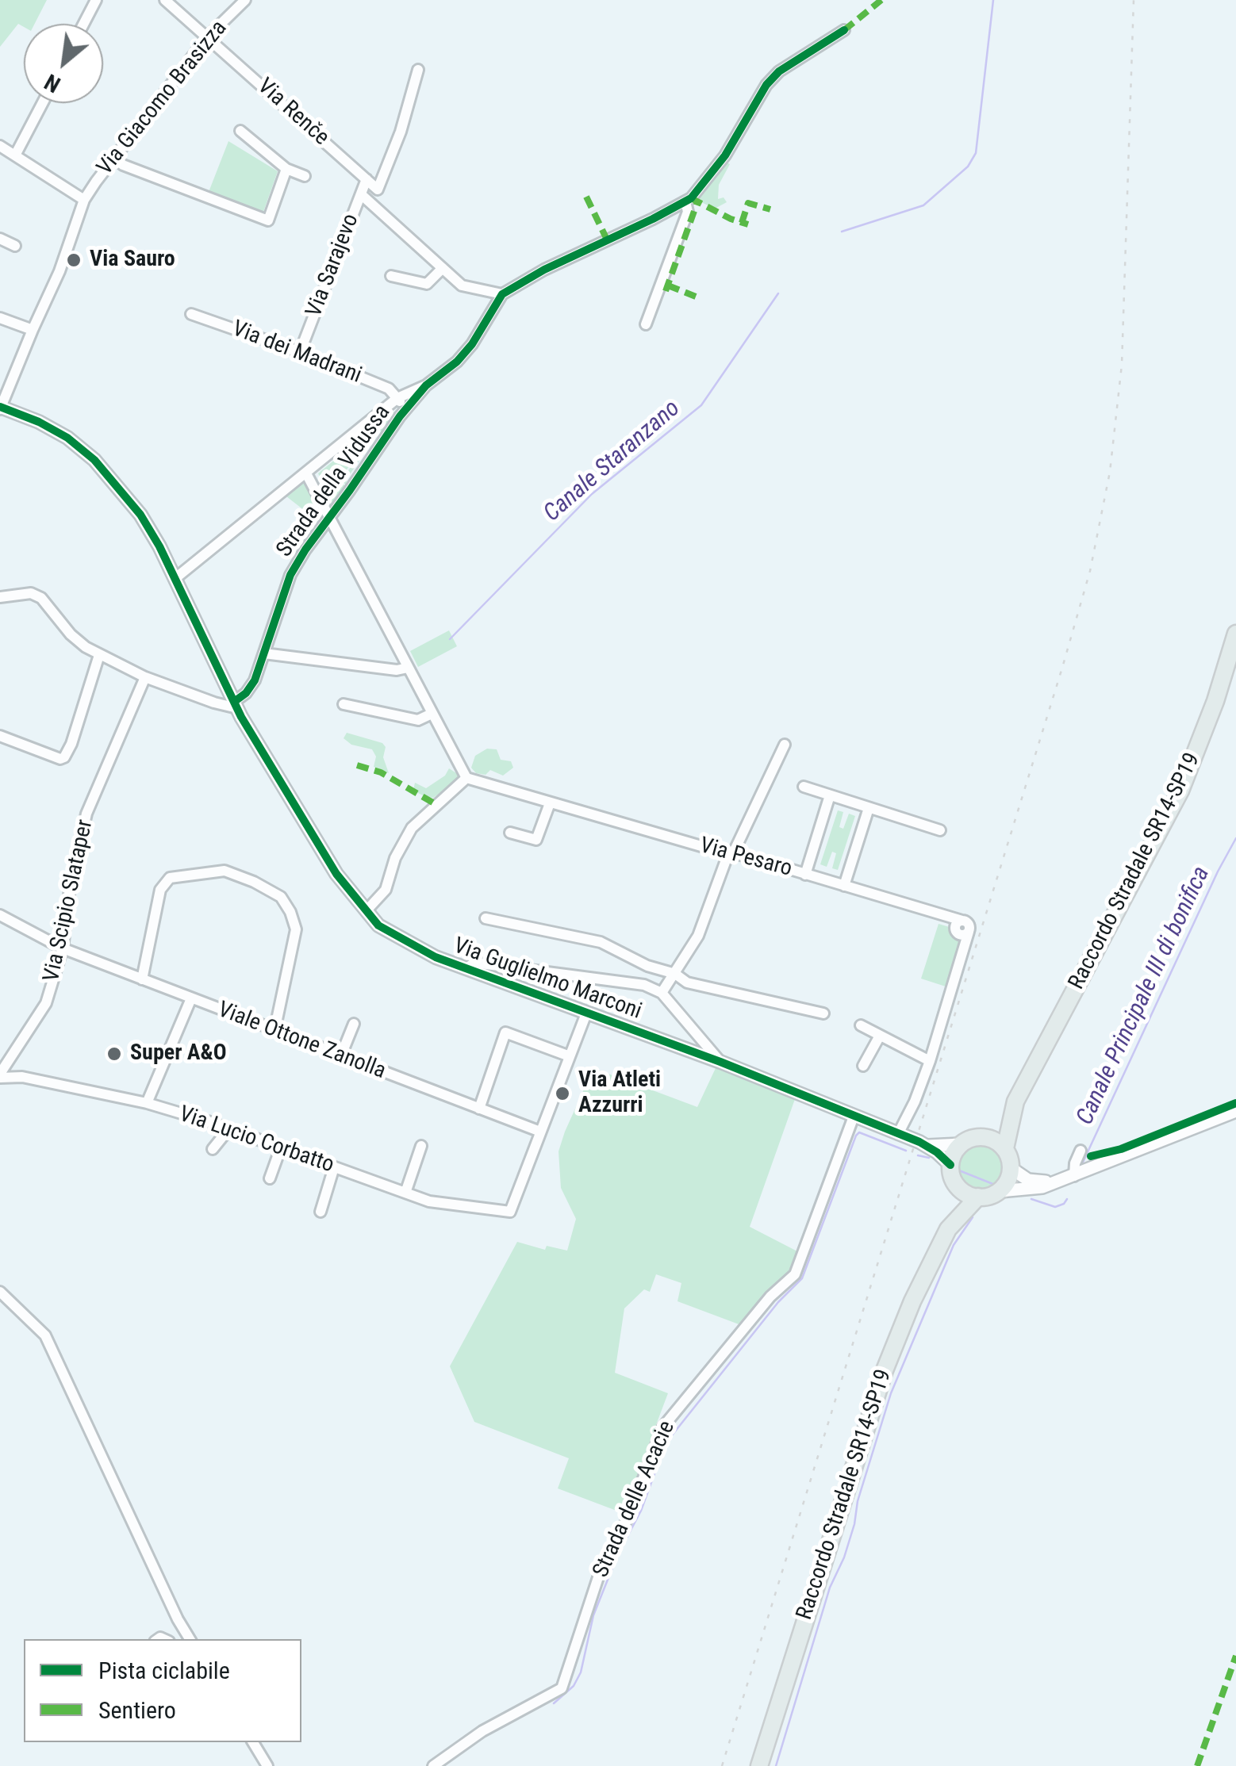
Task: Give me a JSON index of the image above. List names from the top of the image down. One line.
{"streets":{"main road":["Raccordo Stradale SR14-SP19"],"street":["Via Giacomo Brasizza","Via Renče","Via Sarajevo","Via dei Madrani","Strada della Vidussa","Via Pesaro","Via Scipio Slataper","Via Guglielmo Marconi","Viale Ottone Zanolla","Via Lucio Corbatto","Strada delle Acacie"]},"crossings":[["Via Giacomo Brasizza","Via Renče"],["Via Giacomo Brasizza","Via Guglielmo Marconi"],["Via Renče","Via Sarajevo"],["Via Sarajevo","Via dei Madrani"],["Via dei Madrani","Strada della Vidussa"],["Strada della Vidussa","Via Guglielmo Marconi"],["Raccordo Stradale SR14-SP19","Via Guglielmo Marconi"],["Via Scipio Slataper","Viale Ottone Zanolla"],["Via Scipio Slataper","Via Lucio Corbatto"],["Via Guglielmo Marconi","Strada delle Acacie"],["Viale Ottone Zanolla","Via Lucio Corbatto"]],"water":["Canale Staranzano","Canale Principale III di bonifica"],"places":["Via Sauro","Super A&O","Via Atleti Azzurri"],"legend":["Pista ciclabile","Sentiero"],"north":"bottom left"}
